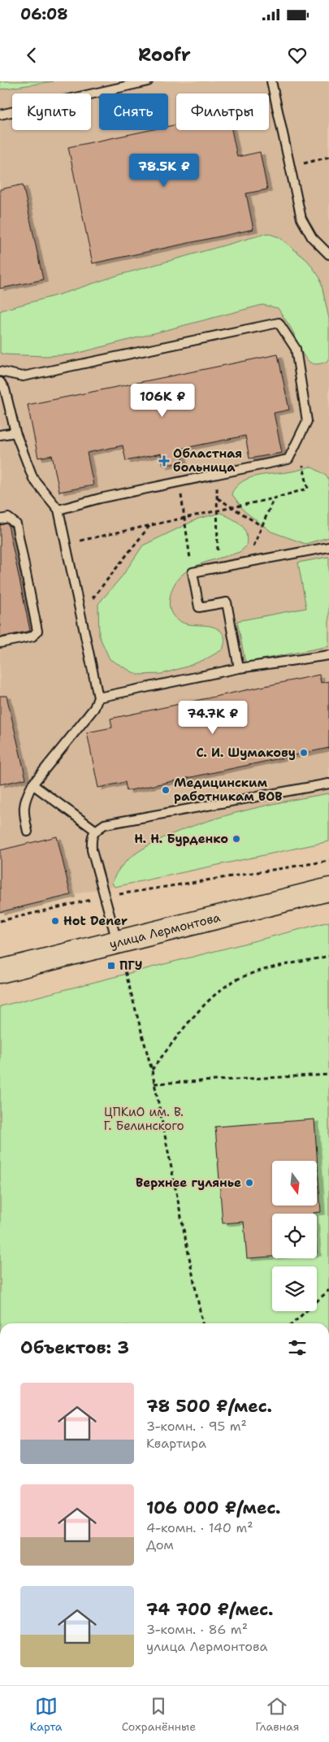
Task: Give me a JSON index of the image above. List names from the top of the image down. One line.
{"streets":{"main road":["улица Лермонтова"]},"parks":["ЦПКиО им. В. Г. Белинского"],"places":{"health":["Областная больница"],"other":["С. И. Шумакову","Медицинским работникам ВОВ","Н. Н. Бурденко","Hot Dener","Верхнее гулянье"],"transit":["ПГУ"]},"north":"bottom","page":{"status":"06:08","header":"Roofr","chip":["Купить","Снять","Фильтры"],"price":["78.5K ₽","106K ₽","74.7K ₽"],"heading":"Объектов: 3","list":[{"name":"78 500 ₽/мес.","note":"3-комн. · 95 m² · Квартира"},{"name":"106 000 ₽/мес.","note":"4-комн. · 140 m² · Дом"},{"name":"74 700 ₽/мес.","note":"3-комн. · 86 m² · улица Лермонтова"}],"tabs":["Карта","Сохранённые","Главная"]}}
